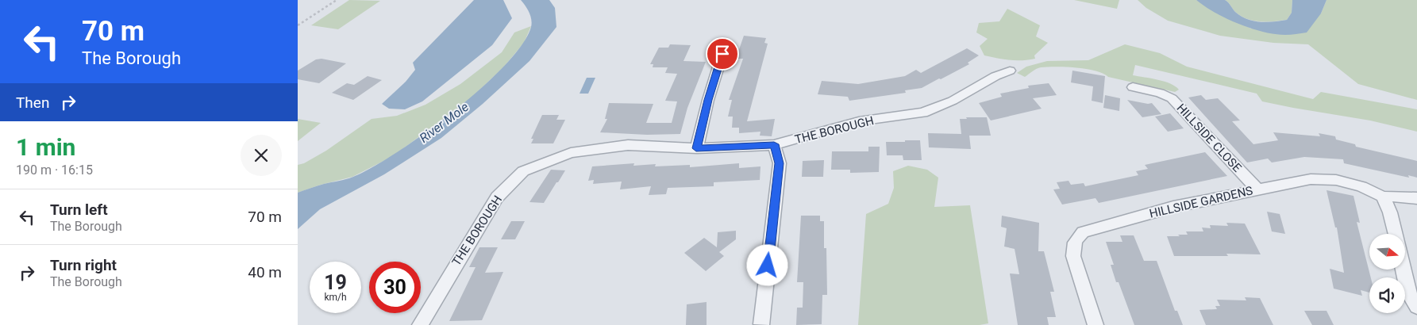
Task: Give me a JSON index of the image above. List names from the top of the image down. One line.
{"streets":{"street":["THE BOROUGH","HILLSIDE CLOSE","HILLSIDE GARDENS"]},"crossings":[["HILLSIDE CLOSE","HILLSIDE GARDENS"]],"water":["River Mole"],"north":"right","page":{"turn":["70 m","The Borough"],"then":"Then","heading":["1 min","190 m · 16:15"],"list":[{"name":"Turn left","note":"The Borough","value":"70 m"},{"name":"Turn right","note":"The Borough","value":"40 m"}],"speed":"19 km/h","limit":"30"}}
